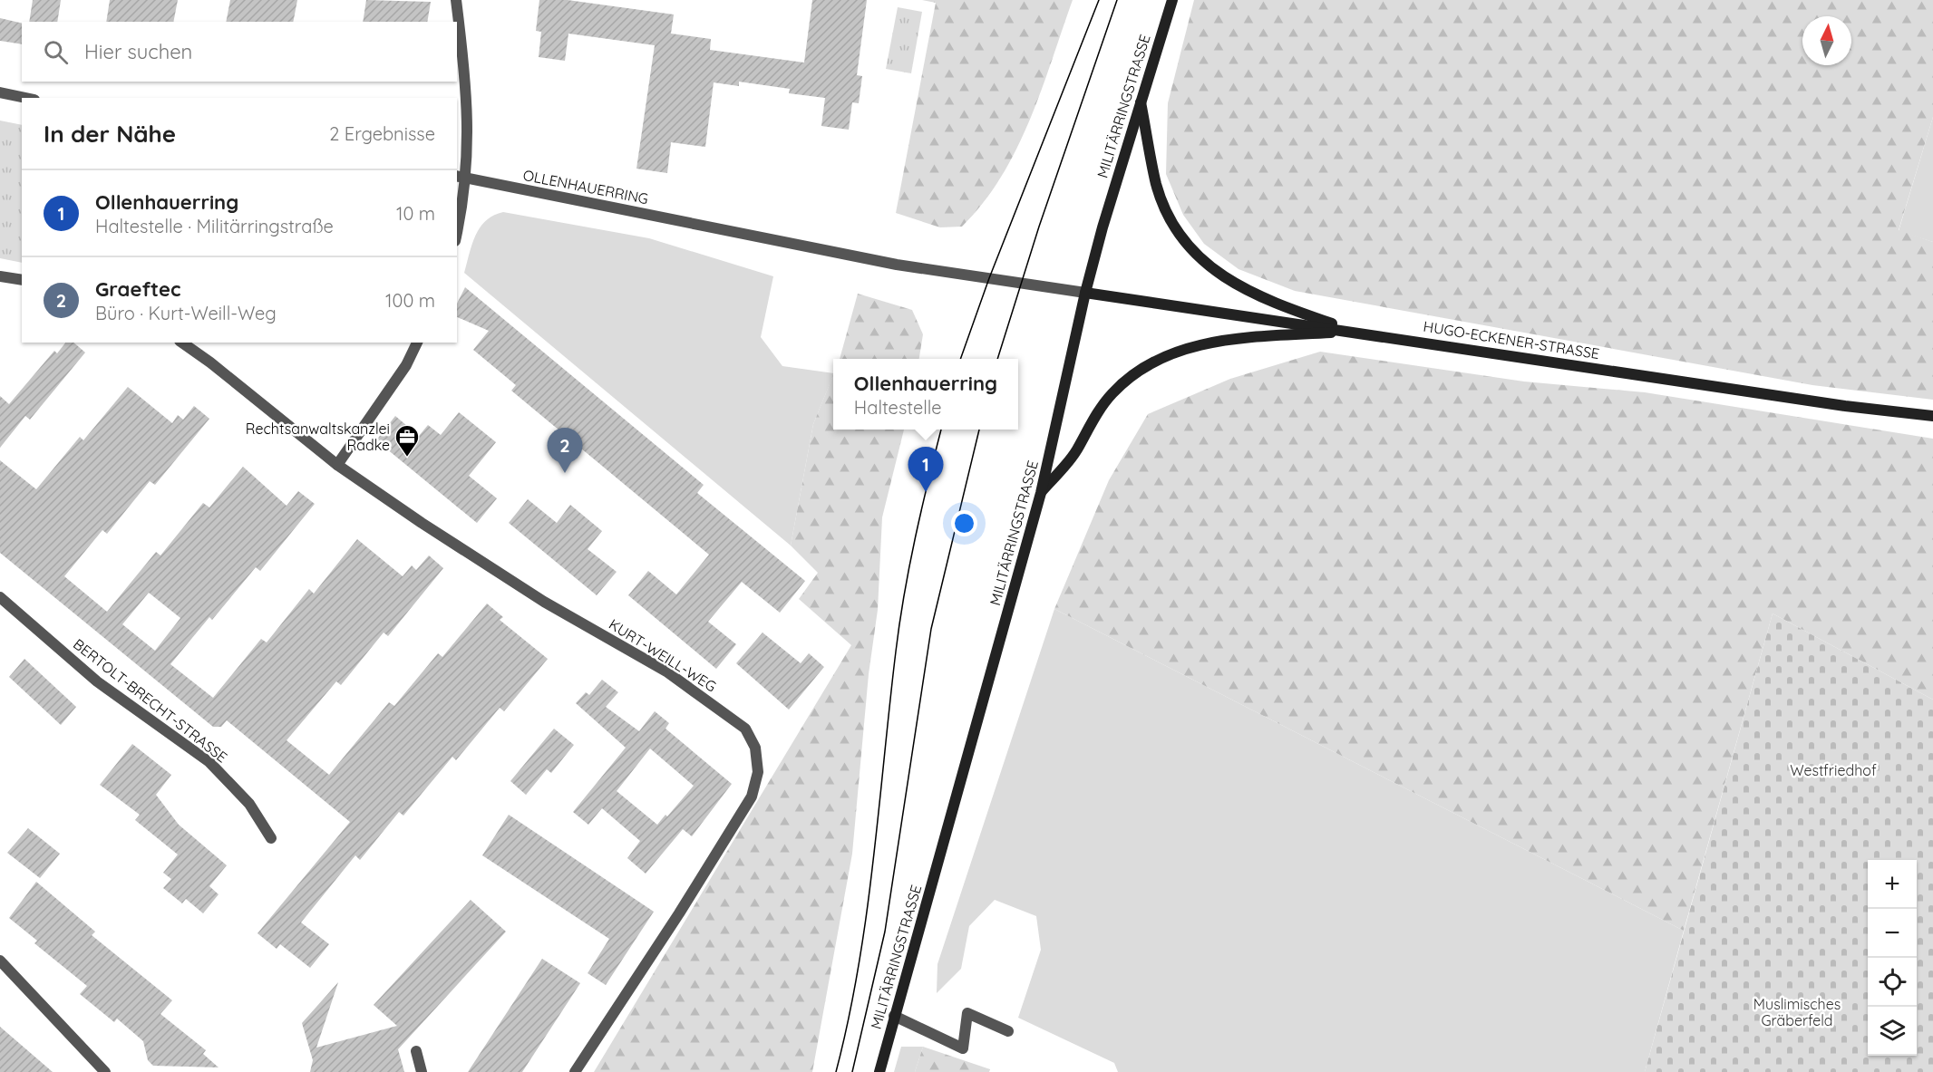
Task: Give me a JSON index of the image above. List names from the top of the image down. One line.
{"streets":{"main road":["MILITÄRRINGSTRASSE","HUGO-ECKENER-STRASSE"],"street":["OLLENHAUERRING","KURT-WEILL-WEG","BERTOLT-BRECHT-STRASSE"]},"crossings":[["MILITÄRRINGSTRASSE","OLLENHAUERRING"],["MILITÄRRINGSTRASSE","HUGO-ECKENER-STRASSE"],["OLLENHAUERRING","HUGO-ECKENER-STRASSE"]],"parks":["Westfriedhof","Muslimisches Gräberfeld"],"places":{"office":["Rechtsanwaltskanzlei Radke"]},"north":"top","page":{"search":"Hier suchen","heading":["In der Nähe","2 Ergebnisse"],"list":[{"mark":"1","name":"Ollenhauerring","note":"Haltestelle · Militärringstraße","value":"10 m"},{"mark":"2","name":"Graeftec","note":"Büro · Kurt-Weill-Weg","value":"100 m"}],"popup":["Ollenhauerring","Haltestelle"],"pins":["2","1"],"map_buttons":["+","−"]}}
